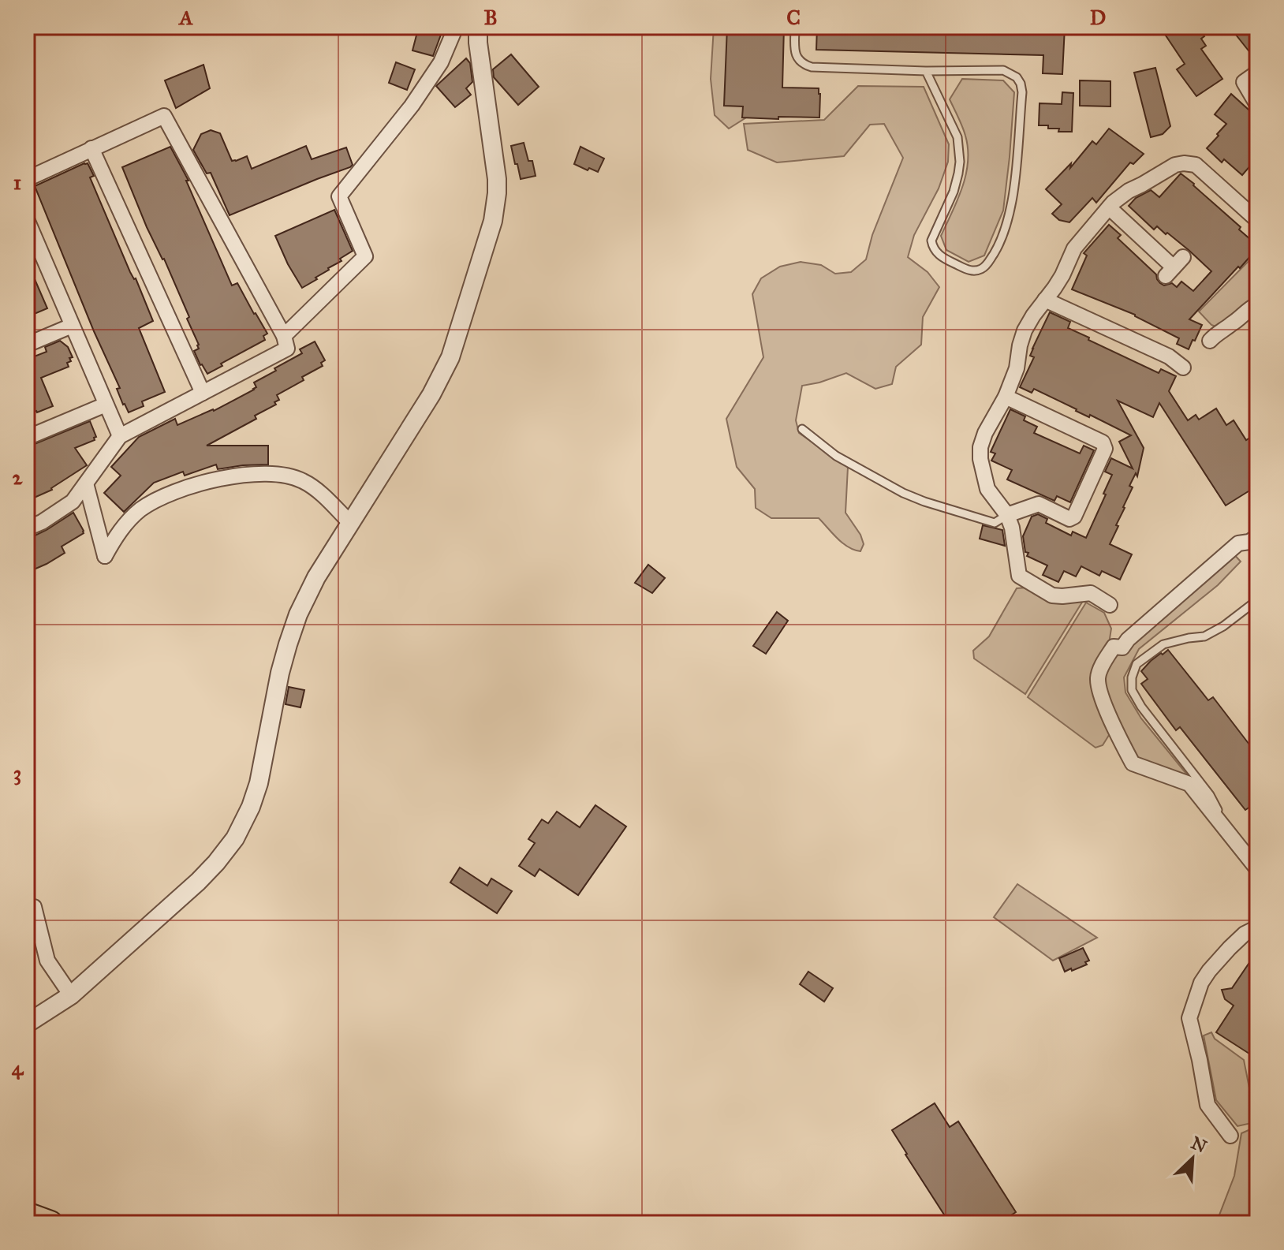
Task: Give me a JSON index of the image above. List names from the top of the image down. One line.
{"north":"top right","grid":{"columns":["A","B","C","D"],"rows":["1","2","3","4"]}}
